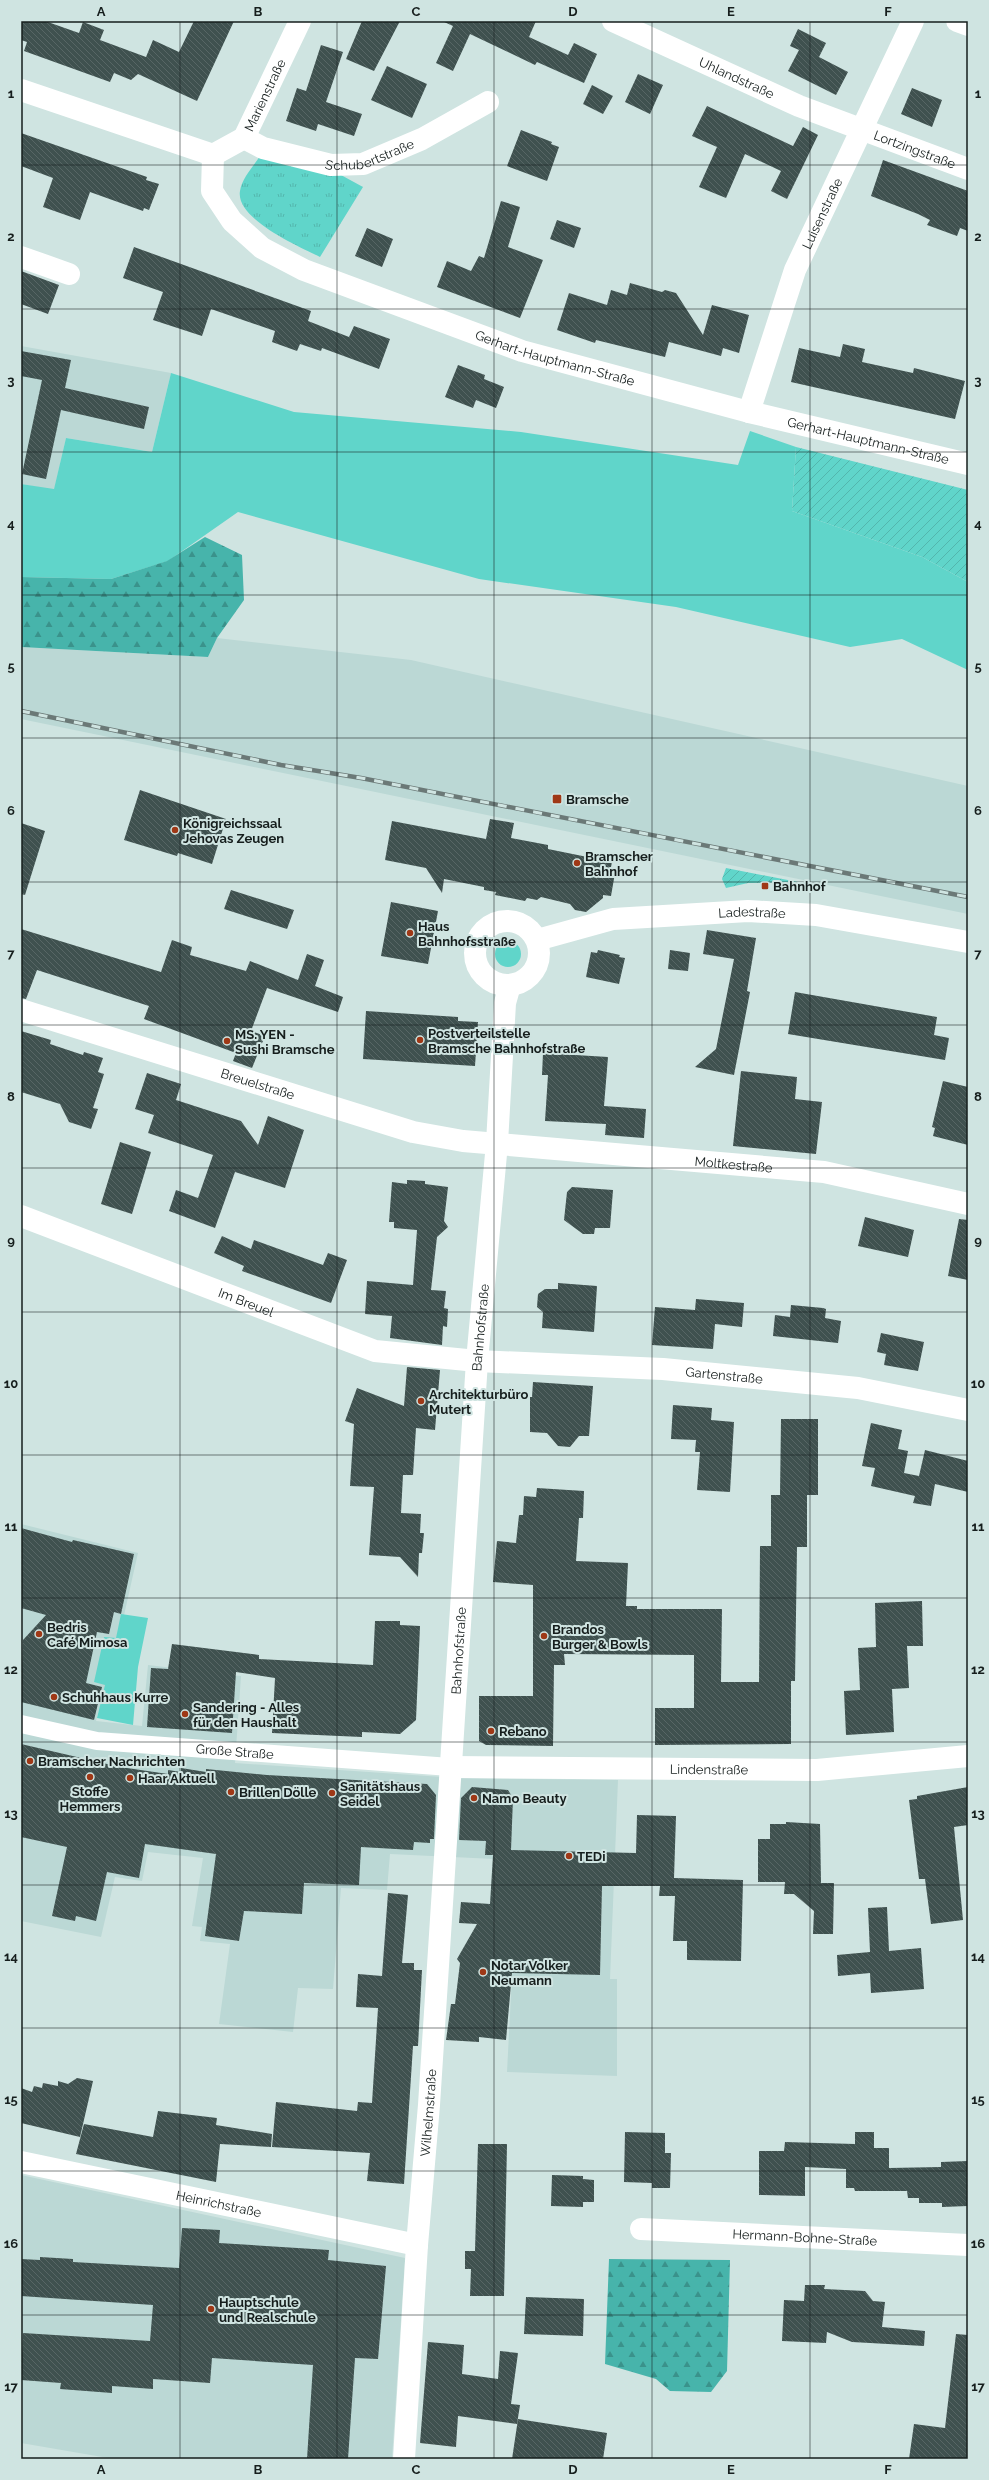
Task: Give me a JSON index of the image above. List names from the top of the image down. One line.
{"streets":{"street":["Uhlandstraße","Marienstraße","Lortzingstraße","Schubertstraße","Luisenstraße","Gerhart-Hauptmann-Straße","Ladestraße","Breuelstraße","Moltkestraße","Im Breuel","Bahnhofstraße","Gartenstraße","Große Straße","Lindenstraße","Wilhelmstraße","Heinrichstraße","Hermann-Bohne-Straße"]},"crossings":[["Uhlandstraße","Lortzingstraße"],["Uhlandstraße","Luisenstraße"],["Marienstraße","Schubertstraße"],["Marienstraße","Gerhart-Hauptmann-Straße"],["Lortzingstraße","Luisenstraße"],["Luisenstraße","Gerhart-Hauptmann-Straße"],["Ladestraße","Bahnhofstraße"],["Breuelstraße","Moltkestraße"],["Breuelstraße","Bahnhofstraße"],["Moltkestraße","Bahnhofstraße"],["Im Breuel","Bahnhofstraße"],["Im Breuel","Gartenstraße"],["Bahnhofstraße","Gartenstraße"],["Bahnhofstraße","Große Straße"],["Bahnhofstraße","Lindenstraße"],["Bahnhofstraße","Wilhelmstraße"],["Große Straße","Lindenstraße"],["Große Straße","Wilhelmstraße"],["Lindenstraße","Wilhelmstraße"],["Wilhelmstraße","Heinrichstraße"]],"places":{"transit":["Bramsche","Bahnhof"],"other":["Königreichssaal Jehovas Zeugen","Bramscher Bahnhof","Haus Bahnhofsstraße","Postverteilstelle Bramsche Bahnhofstraße","MS. YEN - Sushi Bramsche","Architekturbüro Mutert","Bedris Café Mimosa","Brandos Burger & Bowls","Schuhhaus Kurre","Sandering - Alles für den Haushalt","Rebano","Bramscher Nachrichten","Stoffe Hemmers","Haar Aktuell","Brillen Dölle","Sanitätshaus Seidel","Namo Beauty","TEDi","Notar Volker Neumann","Hauptschule und Realschule"]},"grid":{"columns":["A","B","C","D","E","F"],"rows":["1","2","3","4","5","6","7","8","9","10","11","12","13","14","15","16","17"]}}
